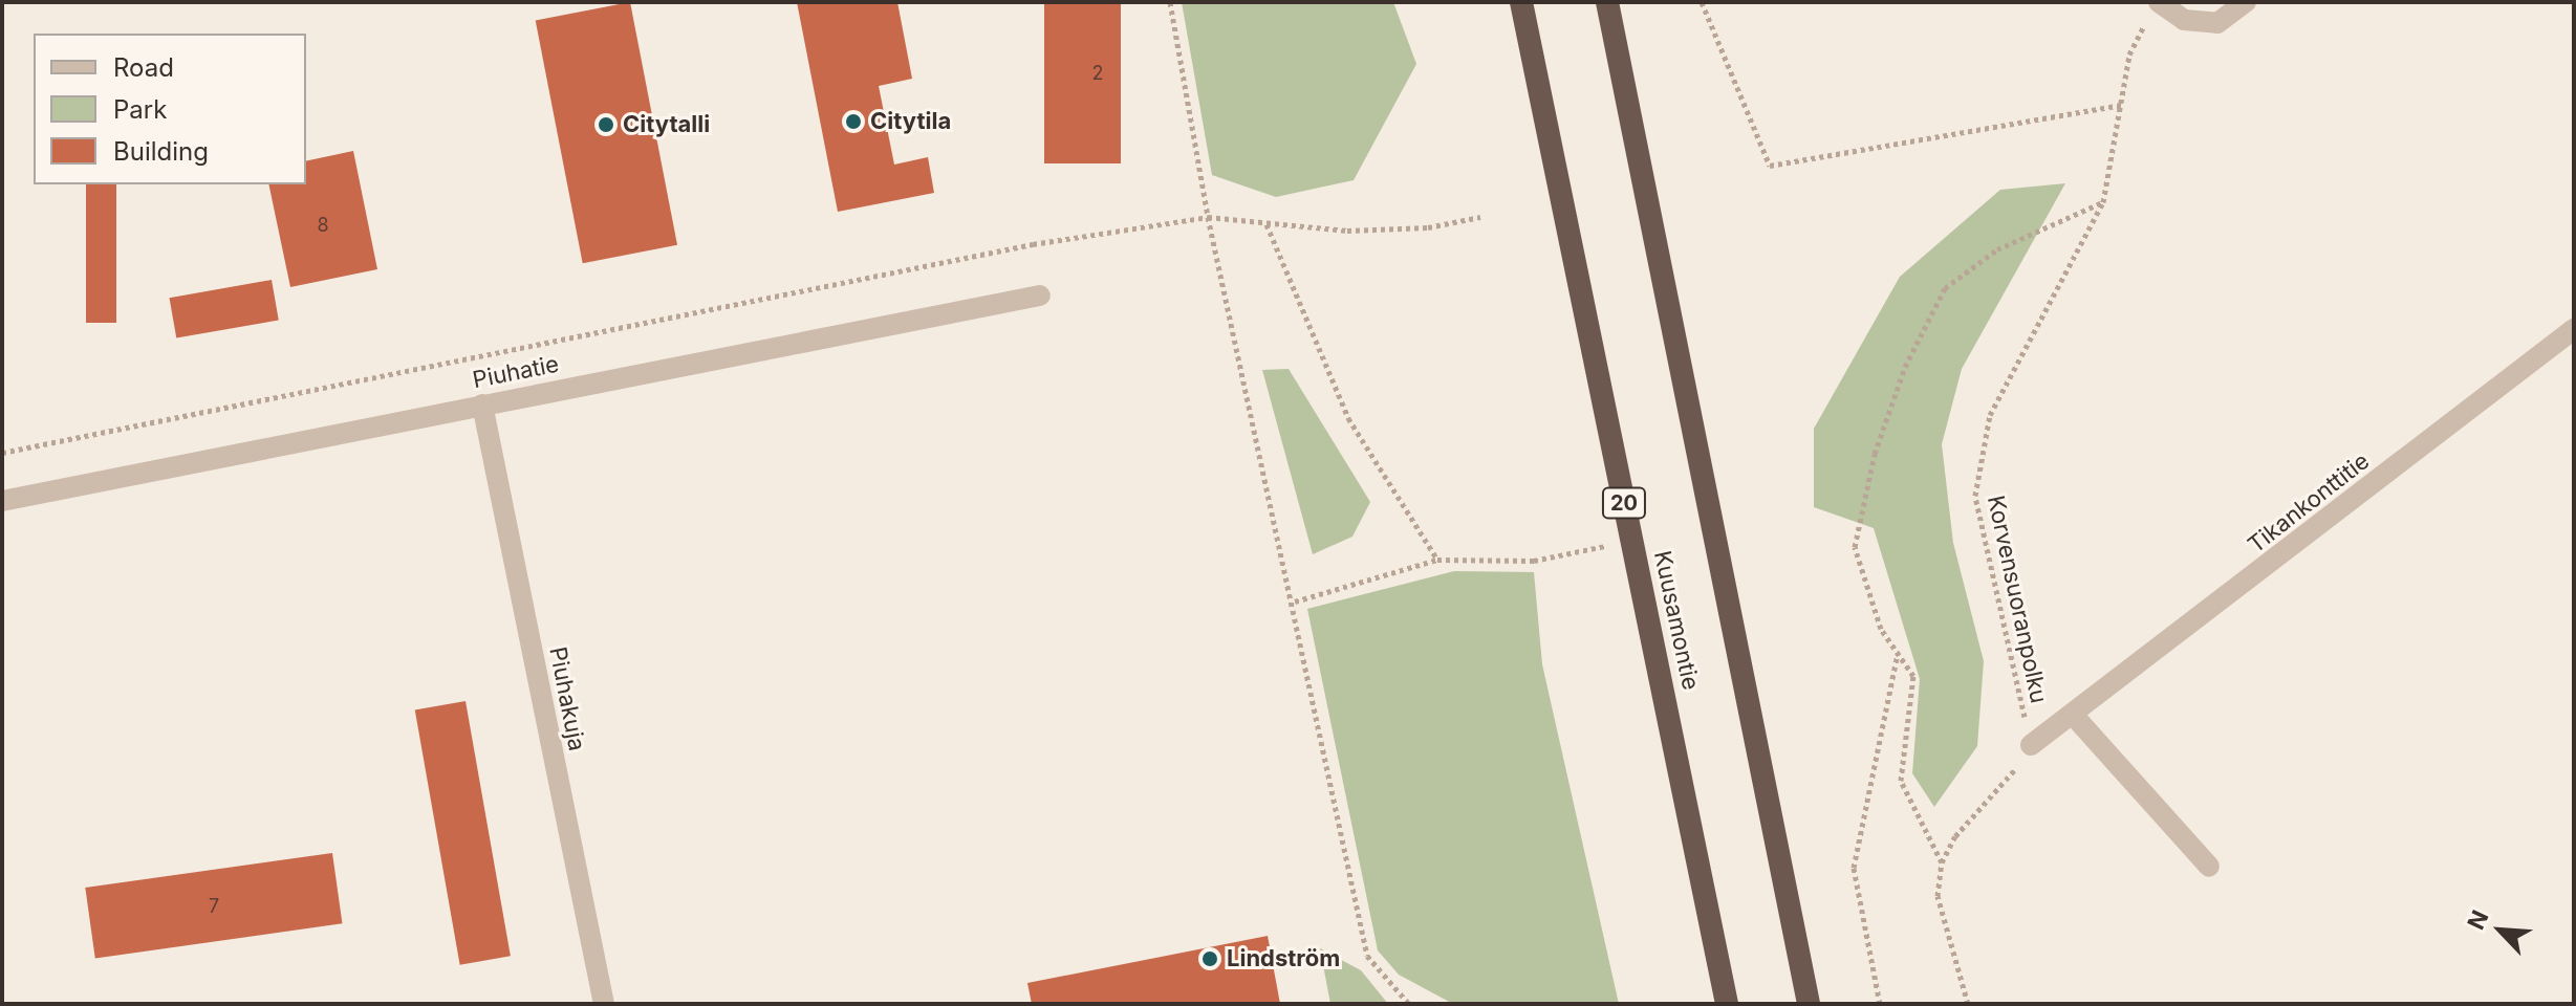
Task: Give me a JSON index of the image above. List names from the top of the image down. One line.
{"streets":{"highway":["20","Kuusamontie"],"street":["Piuhatie","Tikankonttitie","Piuhakuja"],"path":["Korvensuoranpolku"]},"crossings":[["Piuhatie","Piuhakuja"],["Tikankonttitie","Korvensuoranpolku"]],"places":["Citytila","Citytalli","Lindström"],"house_numbers":["2","8","7"],"legend":["Road","Park","Building"],"north":"top left"}
